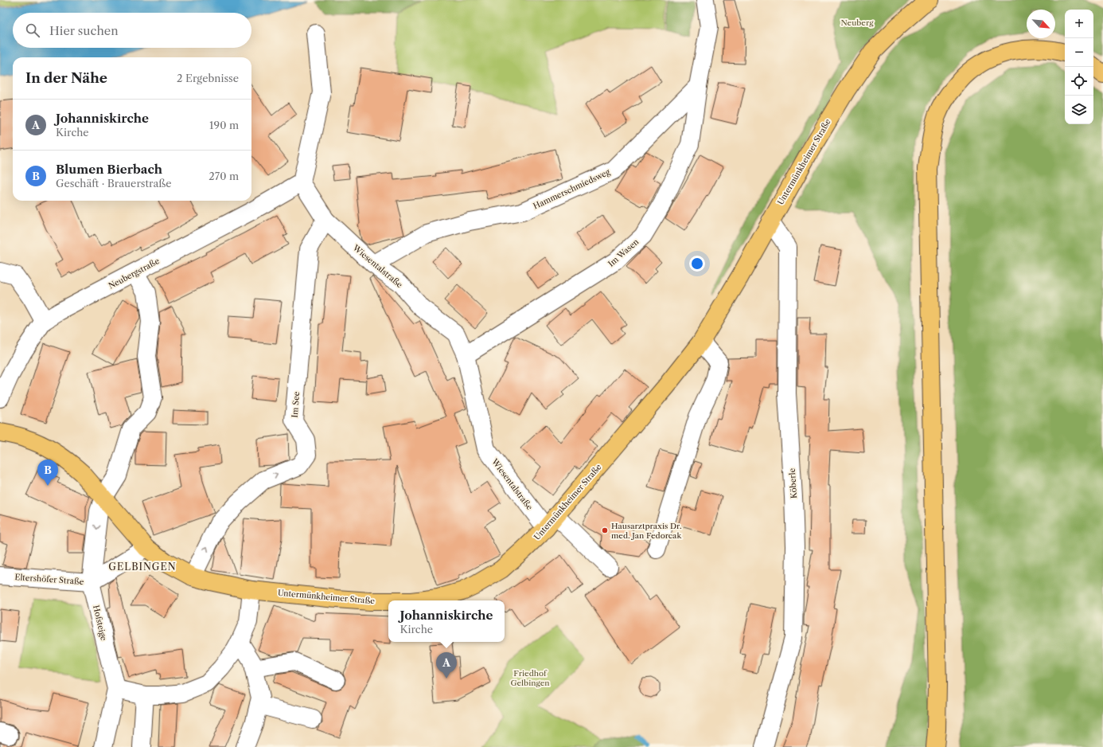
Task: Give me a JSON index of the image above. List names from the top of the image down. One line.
{"streets":{"main road":["Untermünkheimer Straße"],"street":["Hammerschmiedsweg","Im Wasen","Wiesentalstraße","Neubergstraße","Im See","Köberle","Eltershöfer Straße","Hofsteige"]},"crossings":[["Untermünkheimer Straße","Wiesentalstraße"],["Untermünkheimer Straße","Im See"],["Untermünkheimer Straße","Köberle"],["Untermünkheimer Straße","Eltershöfer Straße"],["Untermünkheimer Straße","Hofsteige"],["Hammerschmiedsweg","Im Wasen"],["Hammerschmiedsweg","Wiesentalstraße"],["Im Wasen","Wiesentalstraße"],["Wiesentalstraße","Neubergstraße"],["Wiesentalstraße","Im See"],["Neubergstraße","Hofsteige"],["Eltershöfer Straße","Hofsteige"]],"one_way":["Im See"],"districts":["GELBINGEN"],"parks":["Neuberg","Friedhof Gelbingen"],"places":["Hausarztpraxis Dr. med. Jan Fedorcak"],"north":"bottom right","page":{"map_buttons":["+","−"],"search":"Hier suchen","heading":["In der Nähe","2 Ergebnisse"],"list":[{"mark":"A","name":"Johanniskirche","note":"Kirche","value":"190 m"},{"mark":"B","name":"Blumen Bierbach","note":"Geschäft · Brauerstraße","value":"270 m"}],"pins":["B","A"],"popup":["Johanniskirche","Kirche"]}}
